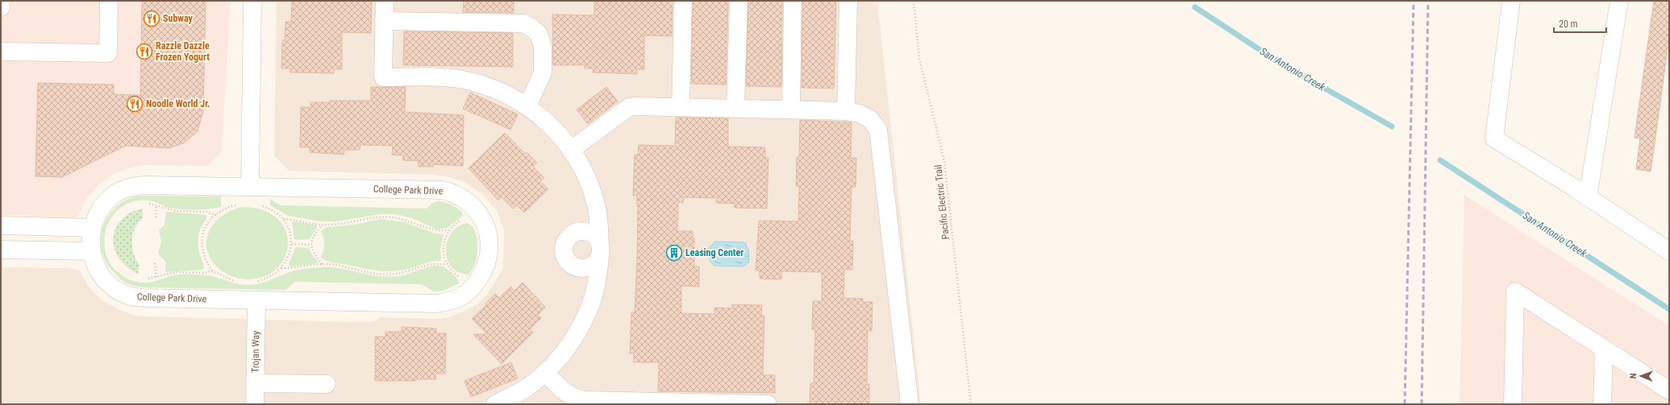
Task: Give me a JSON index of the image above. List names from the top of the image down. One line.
{"streets":{"street":["College Park Drive","Trojan Way"],"path":["Pacific Electric Trail"]},"crossings":[["College Park Drive","Trojan Way"]],"water":["San Antonio Creek"],"places":{"restaurant":["Subway","Razzle Dazzle Frozen Yogurt","Noodle World Jr."],"building":["Leasing Center"]},"scale_bar":"20 m","north":"left"}
